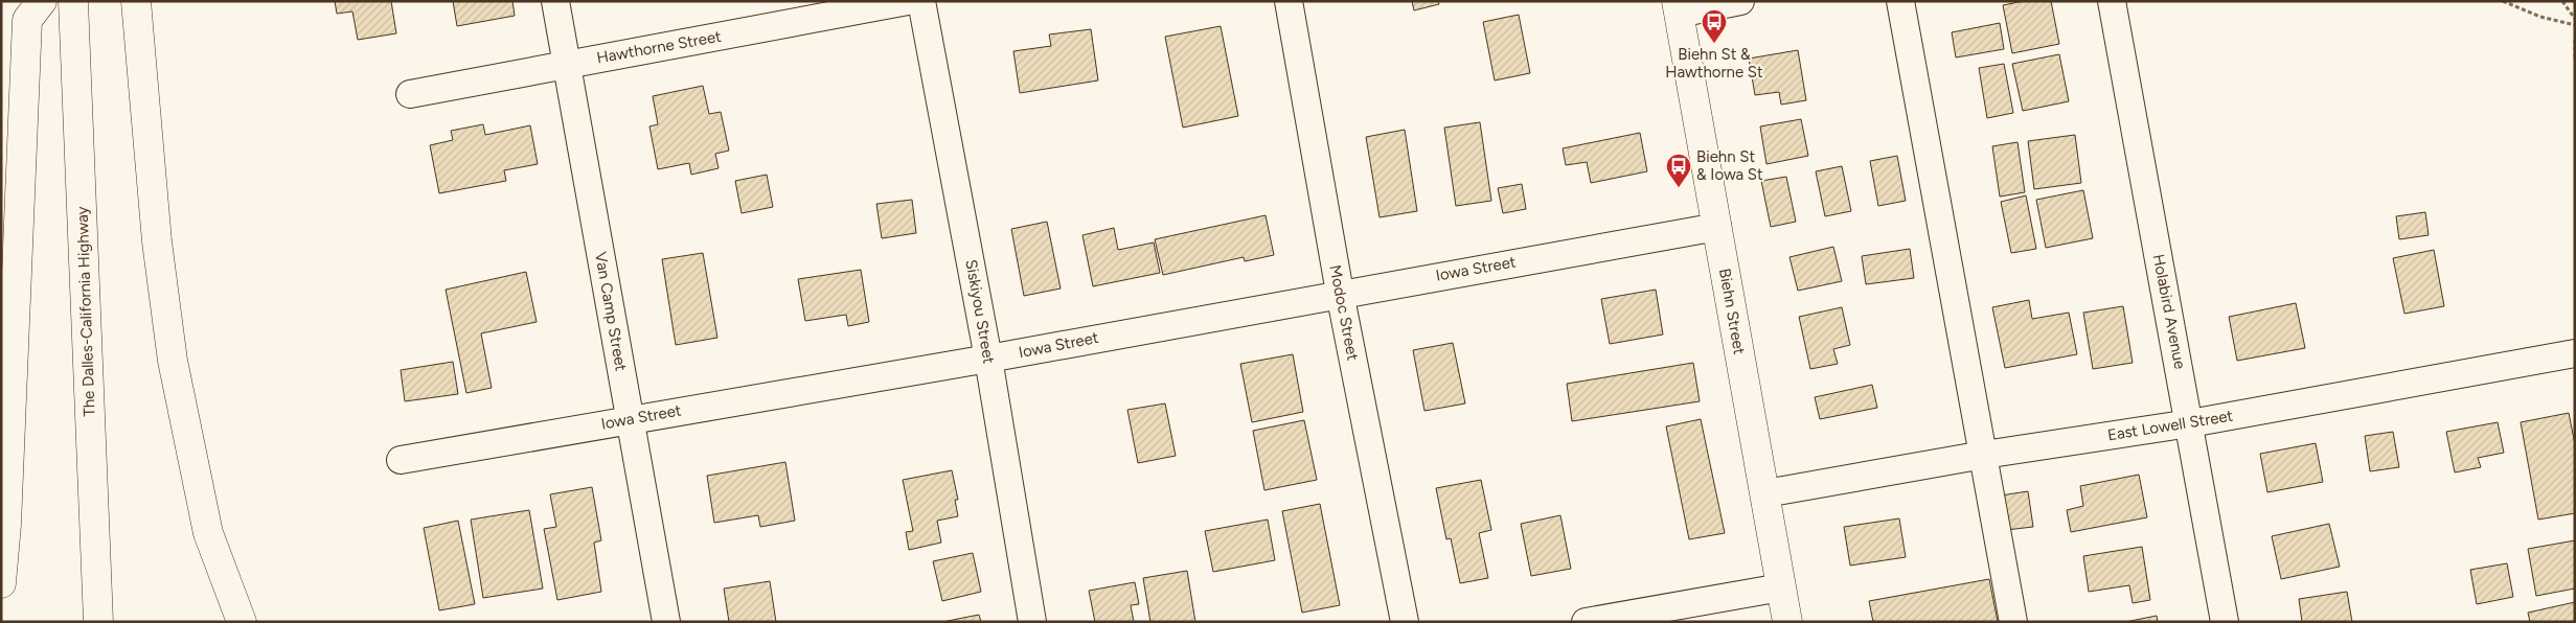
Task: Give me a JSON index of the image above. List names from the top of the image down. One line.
{"streets":{"main road":["The Dalles-California Highway","Biehn Street"],"street":["Hawthorne Street","Iowa Street","Van Camp Street","Siskiyou Street","Holabird Avenue","Modoc Street","East Lowell Street"]},"crossings":[["Hawthorne Street","Van Camp Street"],["Iowa Street","Van Camp Street"],["Iowa Street","Siskiyou Street"],["Iowa Street","Biehn Street"],["Iowa Street","Modoc Street"],["Biehn Street","East Lowell Street"],["Holabird Avenue","East Lowell Street"]],"places":{"bus stop":["Biehn St & Hawthorne St","Biehn St & Iowa St"]}}
